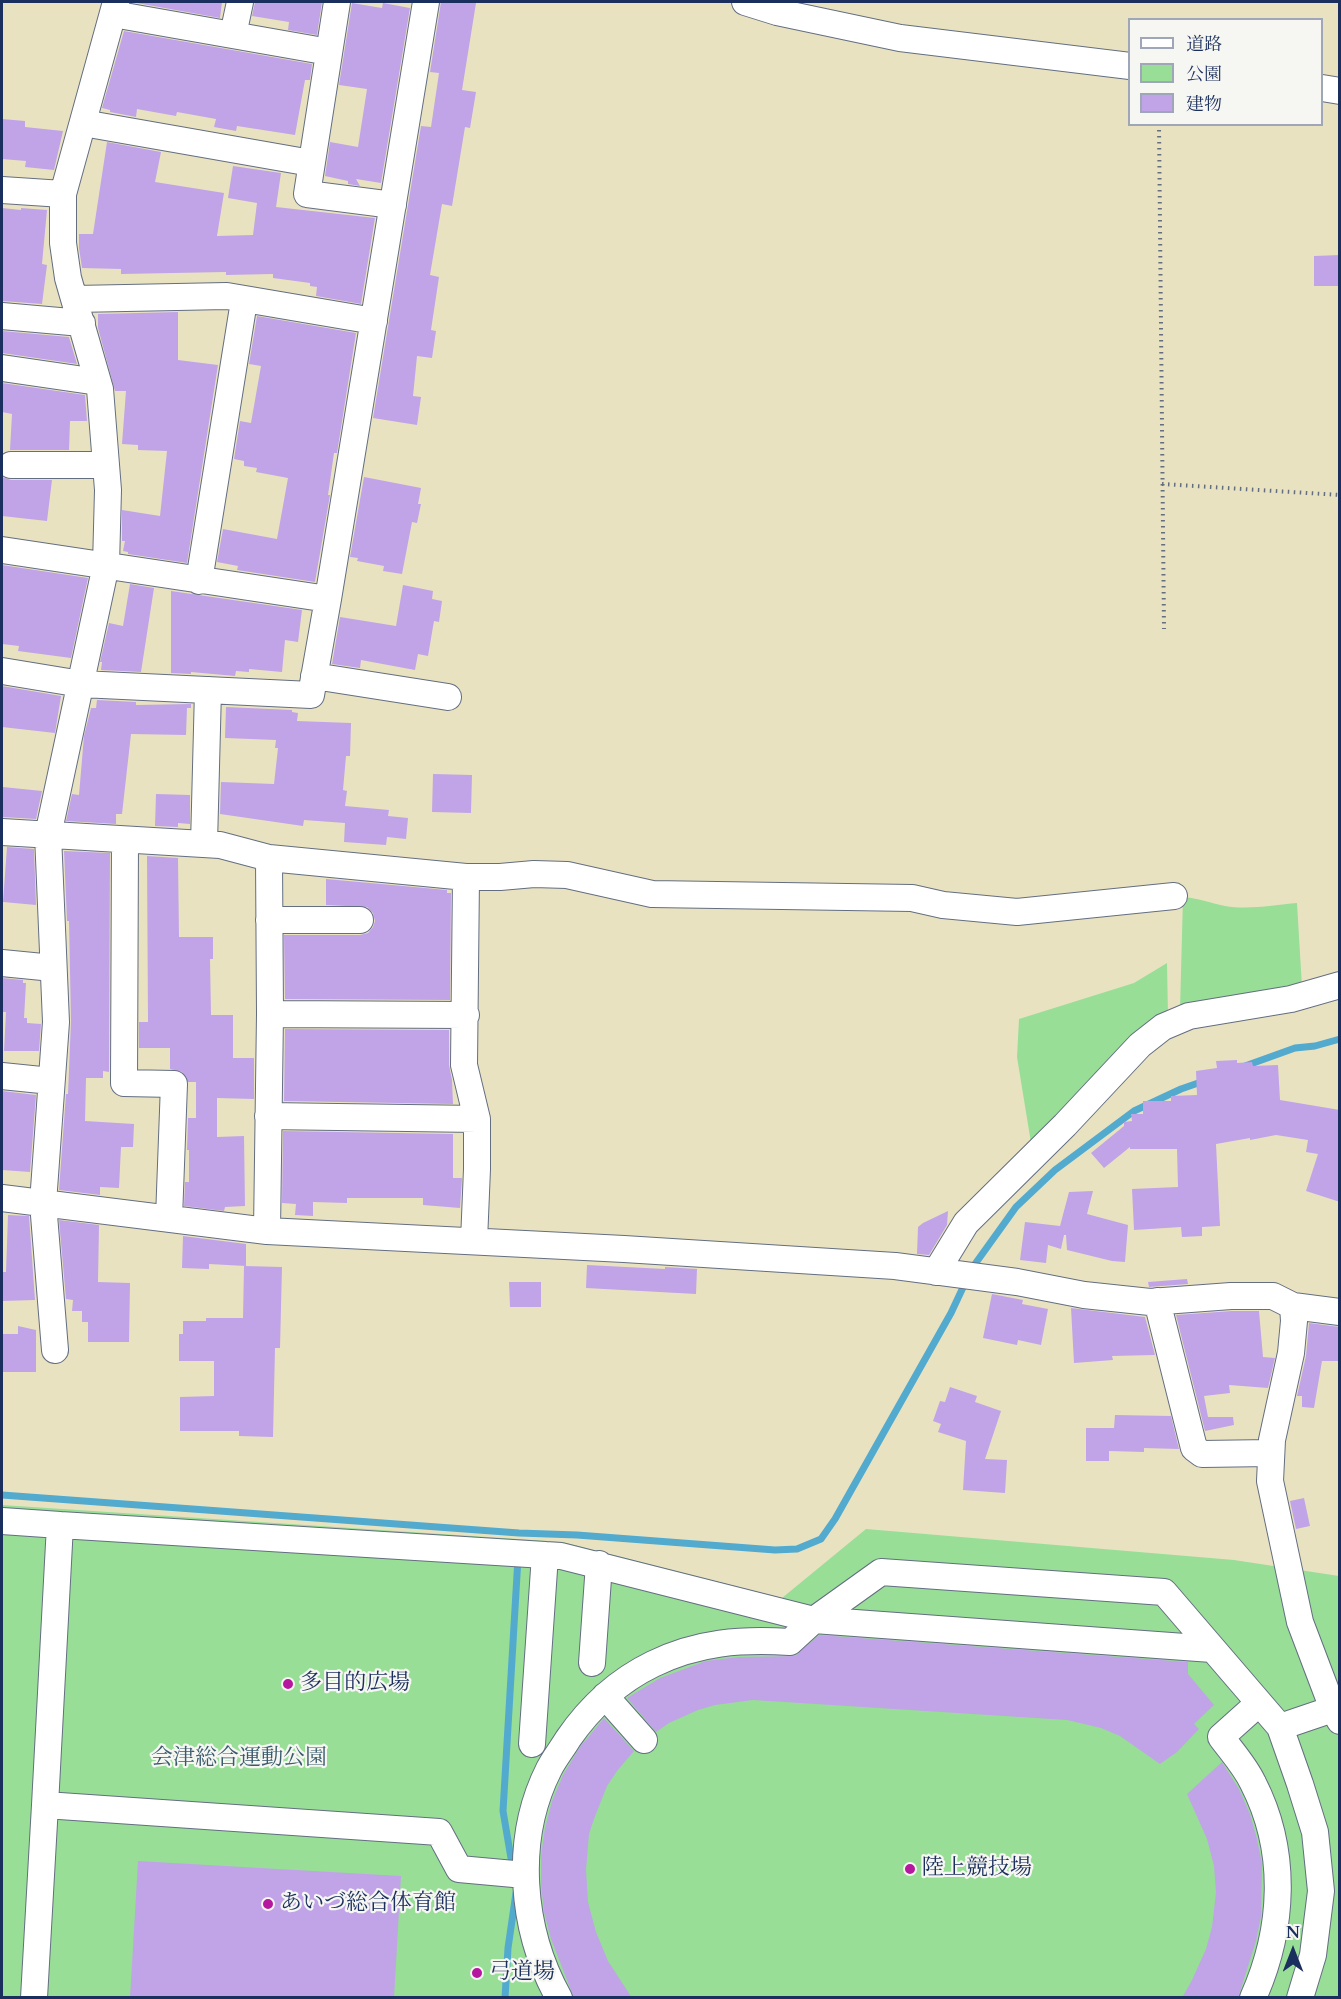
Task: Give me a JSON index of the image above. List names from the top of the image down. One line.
{"parks":["会津総合運動公園"],"places":["多目的広場","陸上競技場","あいづ総合体育館","弓道場"],"legend":["道路","公園","建物"],"north":"top"}
